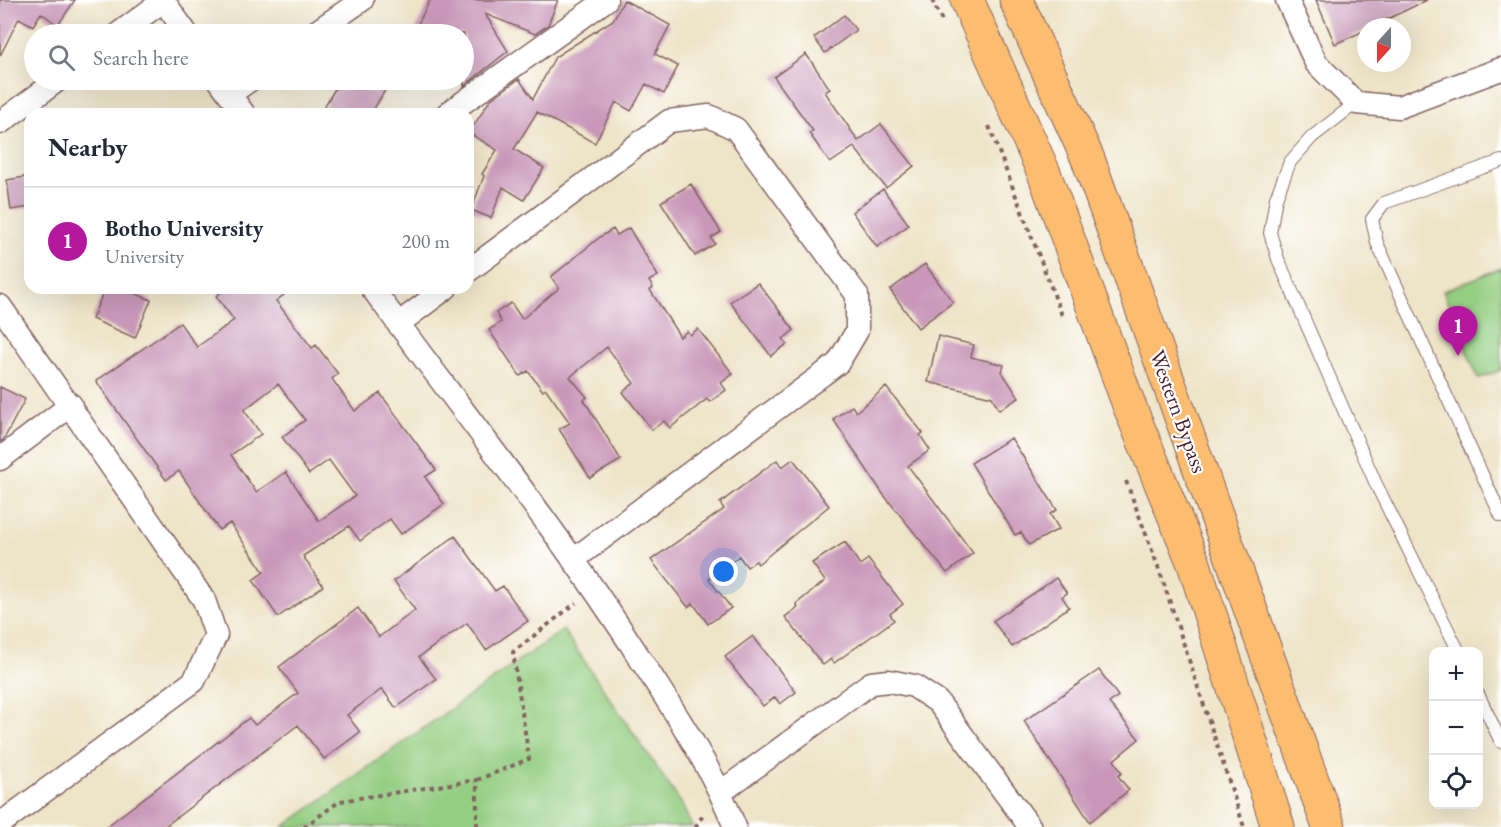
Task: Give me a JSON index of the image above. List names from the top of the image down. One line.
{"streets":{"highway":["Western Bypass"]},"north":"bottom","page":{"search":"Search here","heading":"Nearby","list":[{"mark":"1","name":"Botho University","note":"University","value":"200 m"}],"pins":"1","map_buttons":["+","−"]}}
